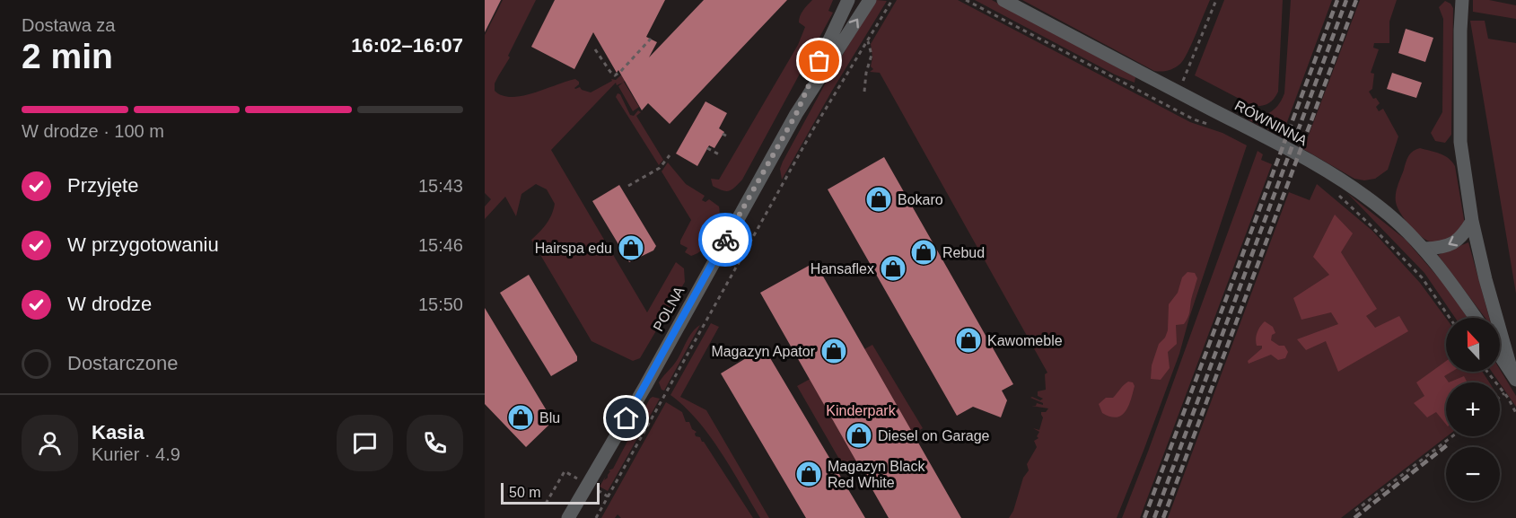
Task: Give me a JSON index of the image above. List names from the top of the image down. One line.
{"streets":{"street":["RÓWNINNA","POLNA"]},"parks":["Kinderpark"],"places":{"shop":["Bokaro","Hairspa edu","Rebud","Hansaflex","Kawomeble","Magazyn Apator","Blu","Diesel on Garage","Magazyn Black Red White"]},"scale_bar":"50 m","north":"top","page":{"heading":["2 min","Dostawa za","16:02–16:07"],"panel":["Kasia","Kurier · 4.9"],"bar":"W drodze · 100 m","list":[["Przyjęte","15:43"],["W przygotowaniu","15:46"],["W drodze","15:50"],"Dostarczone"],"map_buttons":["+","−"],"scale":"50 m"}}
